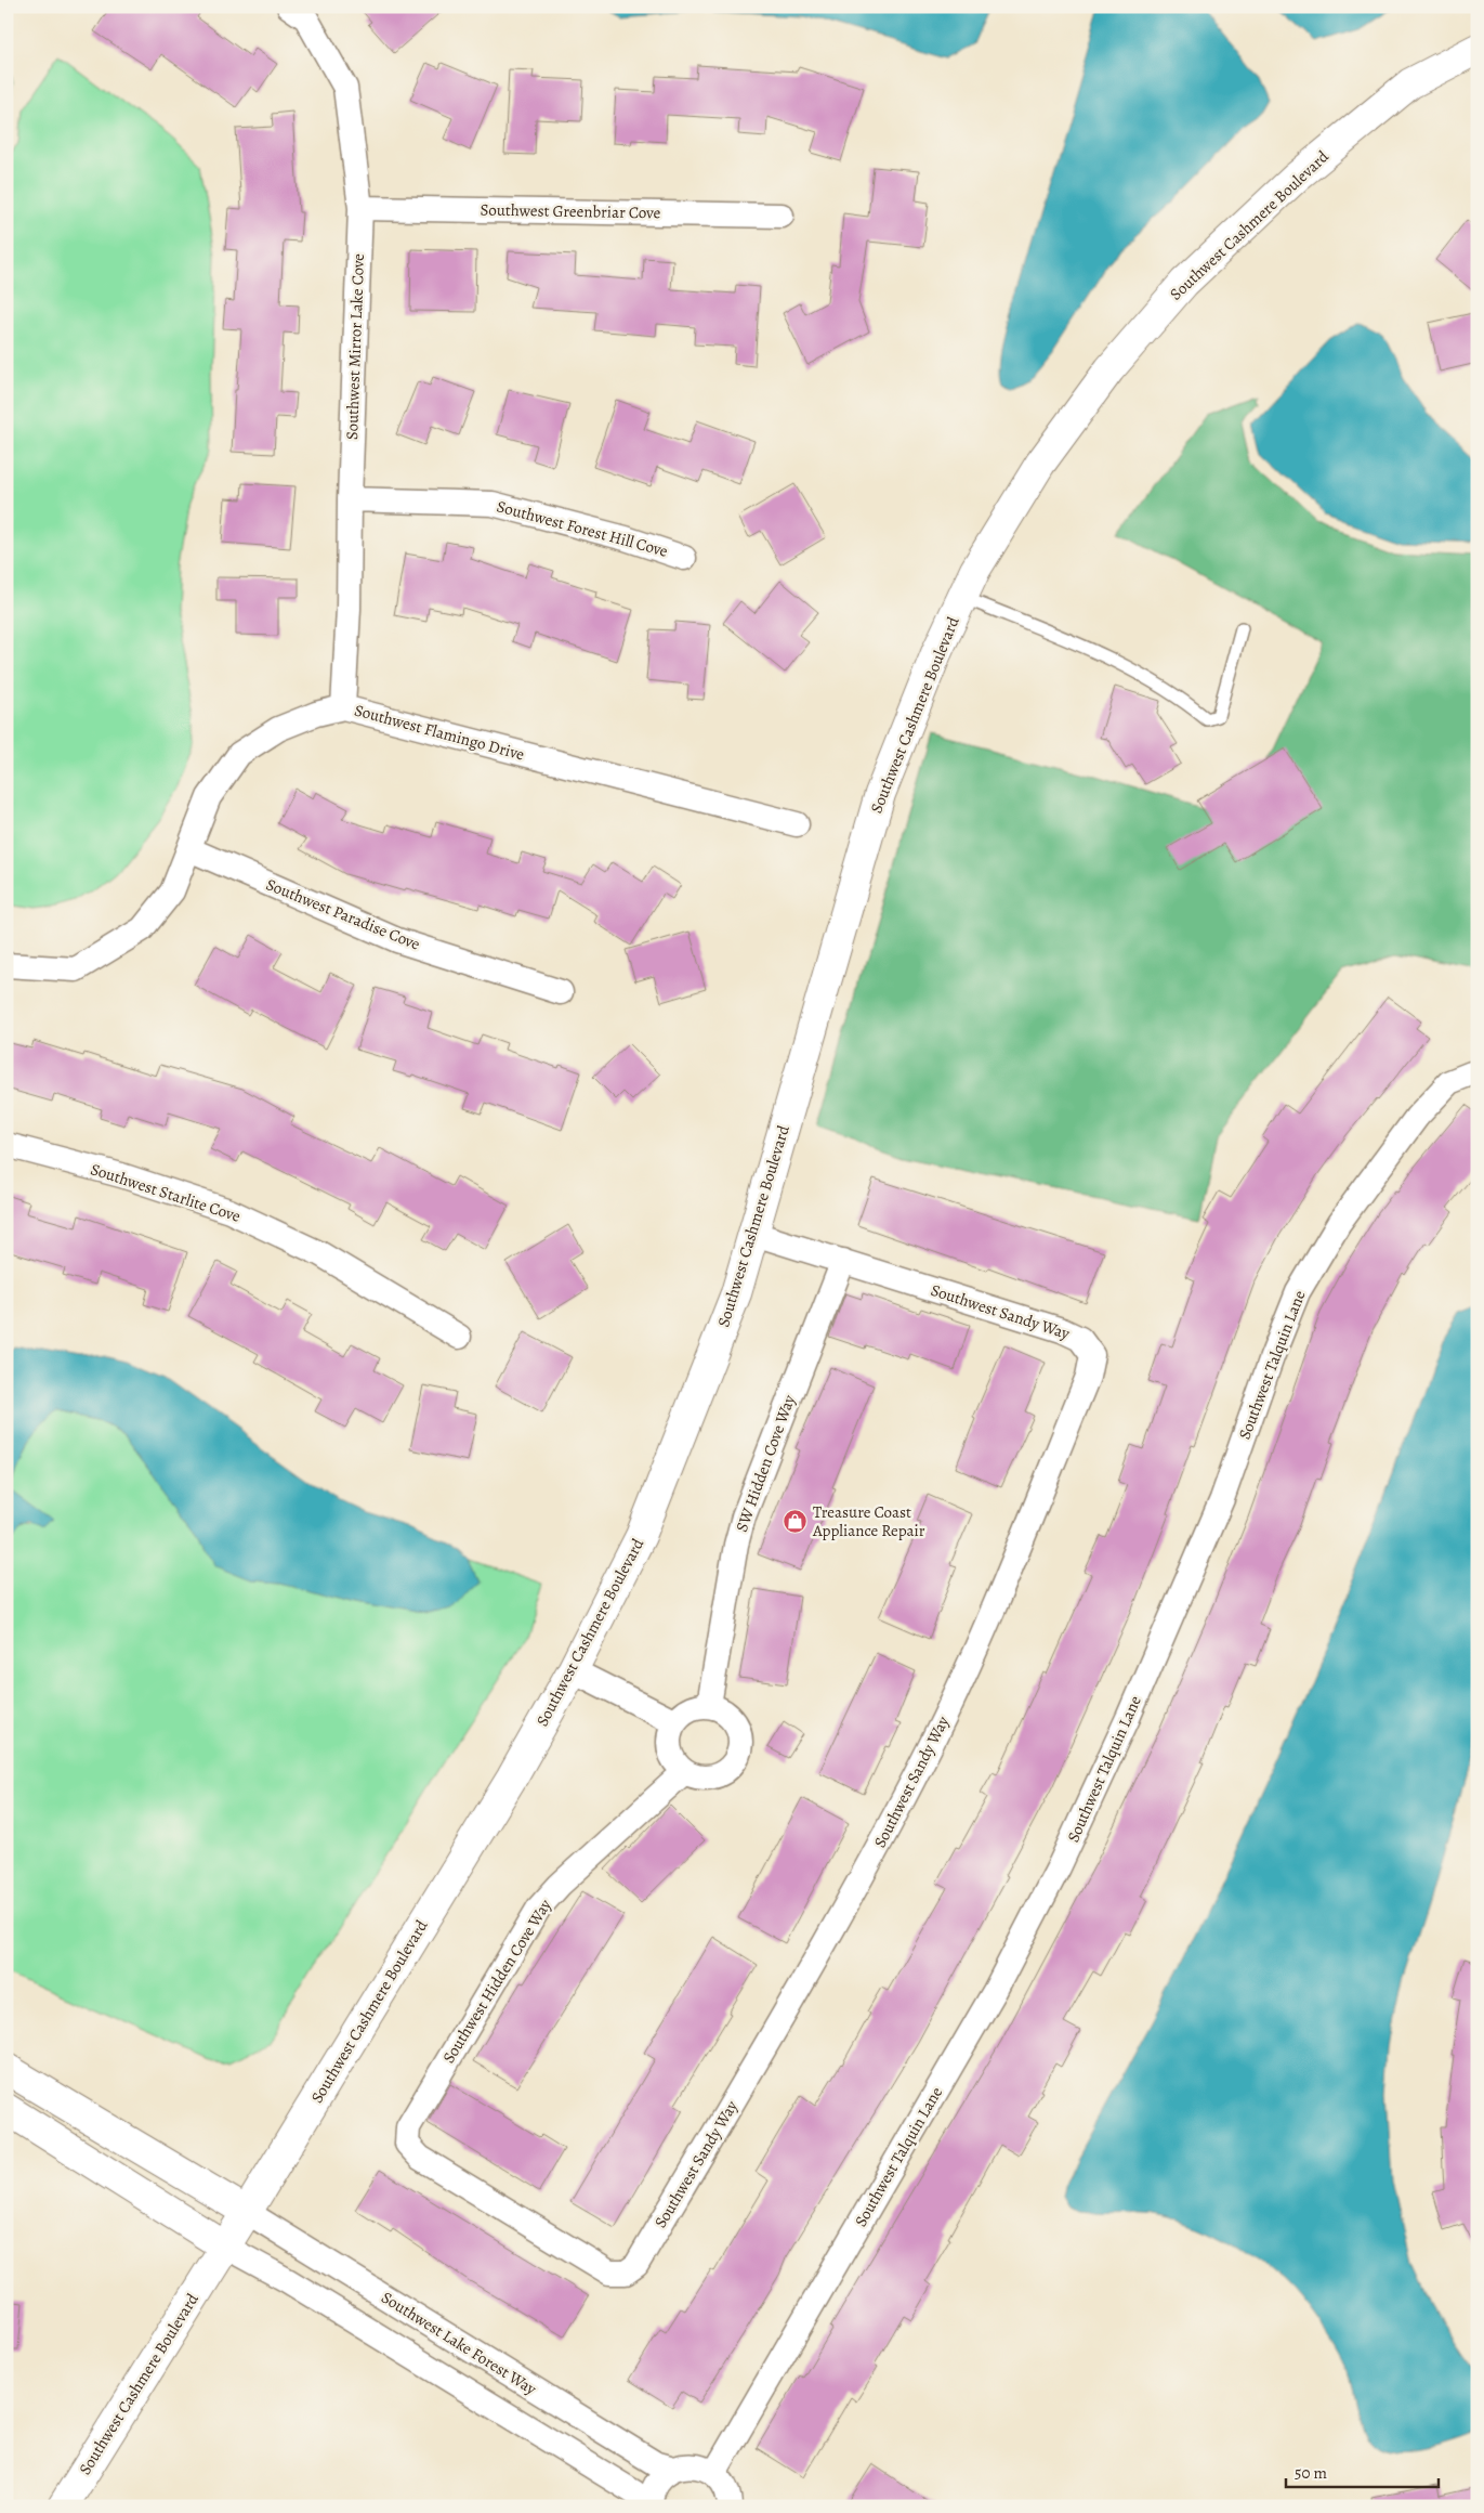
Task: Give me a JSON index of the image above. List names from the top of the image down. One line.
{"streets":{"street":["Southwest Greenbriar Cove","Southwest Cashmere Boulevard","Southwest Mirror Lake Cove","Southwest Forest Hill Cove","Southwest Flamingo Drive","Southwest Paradise Cove","Southwest Starlite Cove","Southwest Sandy Way","Southwest Talquin Lane","SW Hidden Cove Way","Southwest Hidden Cove Way","Southwest Lake Forest Way"]},"crossings":[["Southwest Greenbriar Cove","Southwest Mirror Lake Cove"],["Southwest Cashmere Boulevard","Southwest Sandy Way"],["Southwest Cashmere Boulevard","Southwest Lake Forest Way"],["Southwest Mirror Lake Cove","Southwest Forest Hill Cove"],["Southwest Mirror Lake Cove","Southwest Flamingo Drive"],["Southwest Flamingo Drive","Southwest Paradise Cove"],["Southwest Sandy Way","SW Hidden Cove Way"],["Southwest Sandy Way","Southwest Hidden Cove Way"],["SW Hidden Cove Way","Southwest Hidden Cove Way"]],"places":{"shop":["Treasure Coast Appliance Repair"]},"scale_bar":"50 m"}
